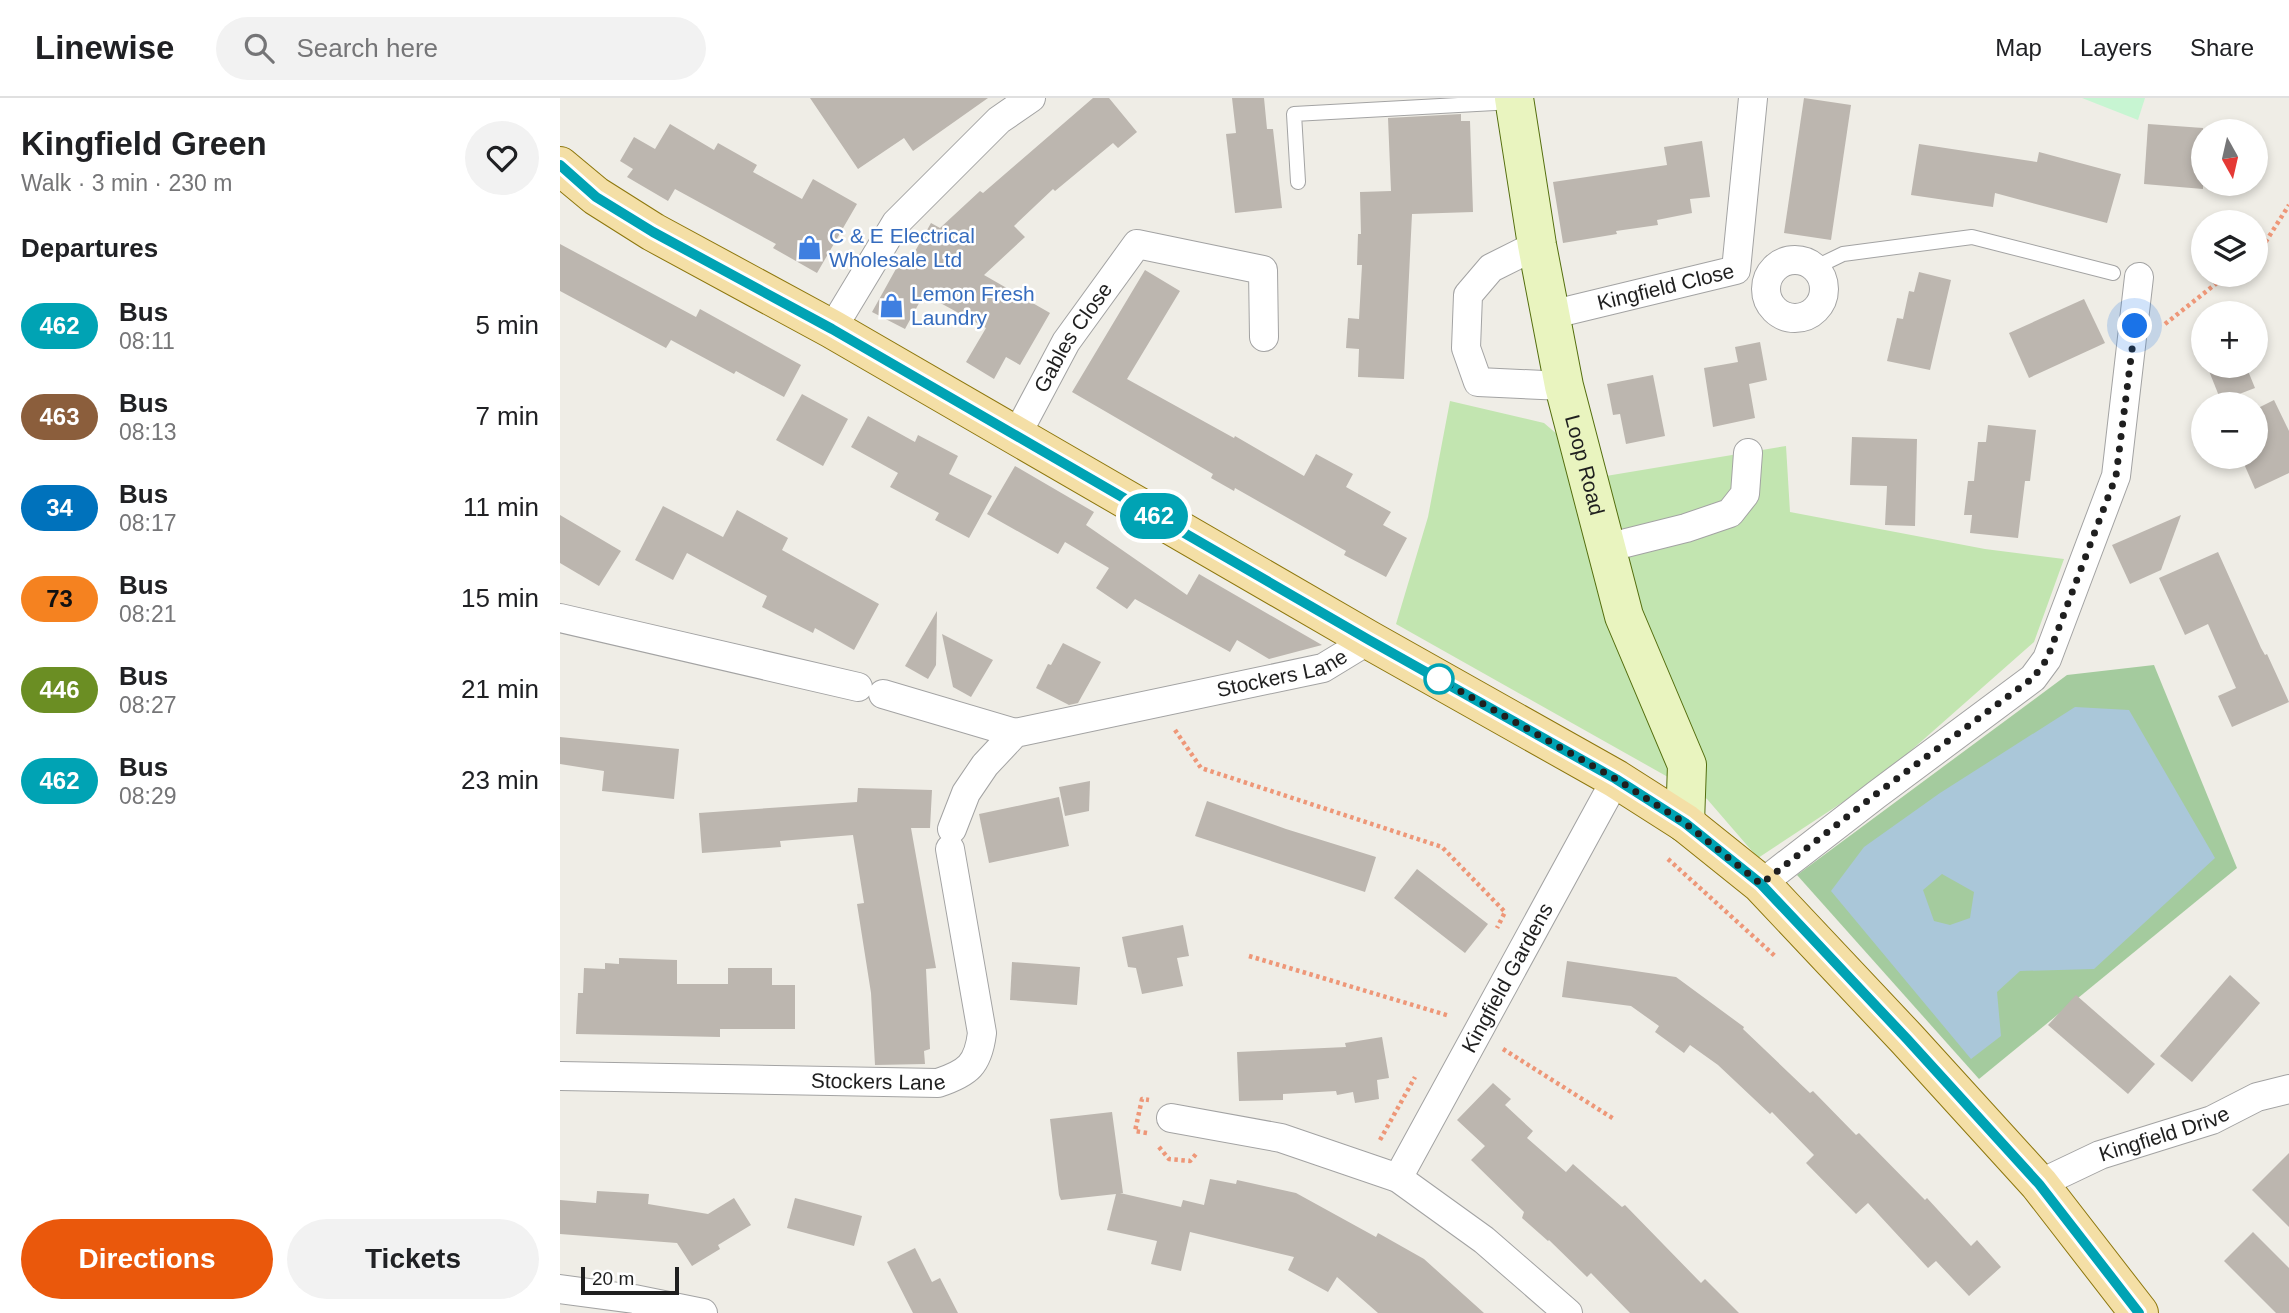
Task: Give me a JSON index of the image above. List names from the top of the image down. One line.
{"streets":{"main road":["Loop Road"],"street":["Kingfield Close","Gables Close","Stockers Lane","Kingfield Gardens","Kingfield Drive"]},"crossings":[["Kingfield Close","Loop Road"]],"places":{"shop":["C & E Electrical Wholesale Ltd","Lemon Fresh Laundry"]},"lines":["bus line 462"],"scale_bar":"20 m","north":"bottom","page":{"header":"Linewise","search":"Search here","nav":["Map","Layers","Share"],"heading":[["Kingfield Green","Walk · 3 min · 230 m"],"Departures"],"on_map":"462","map_buttons":["+","−"],"list":[{"mark":"462","name":"Bus","note":"08:11","value":"5 min"},{"mark":"463","name":"Bus","note":"08:13","value":"7 min"},{"mark":"34","name":"Bus","note":"08:17","value":"11 min"},{"mark":"73","name":"Bus","note":"08:21","value":"15 min"},{"mark":"446","name":"Bus","note":"08:27","value":"21 min"},{"mark":"462","name":"Bus","note":"08:29","value":"23 min"}],"buttons":["Directions","Tickets"],"scale":"20 m"}}
